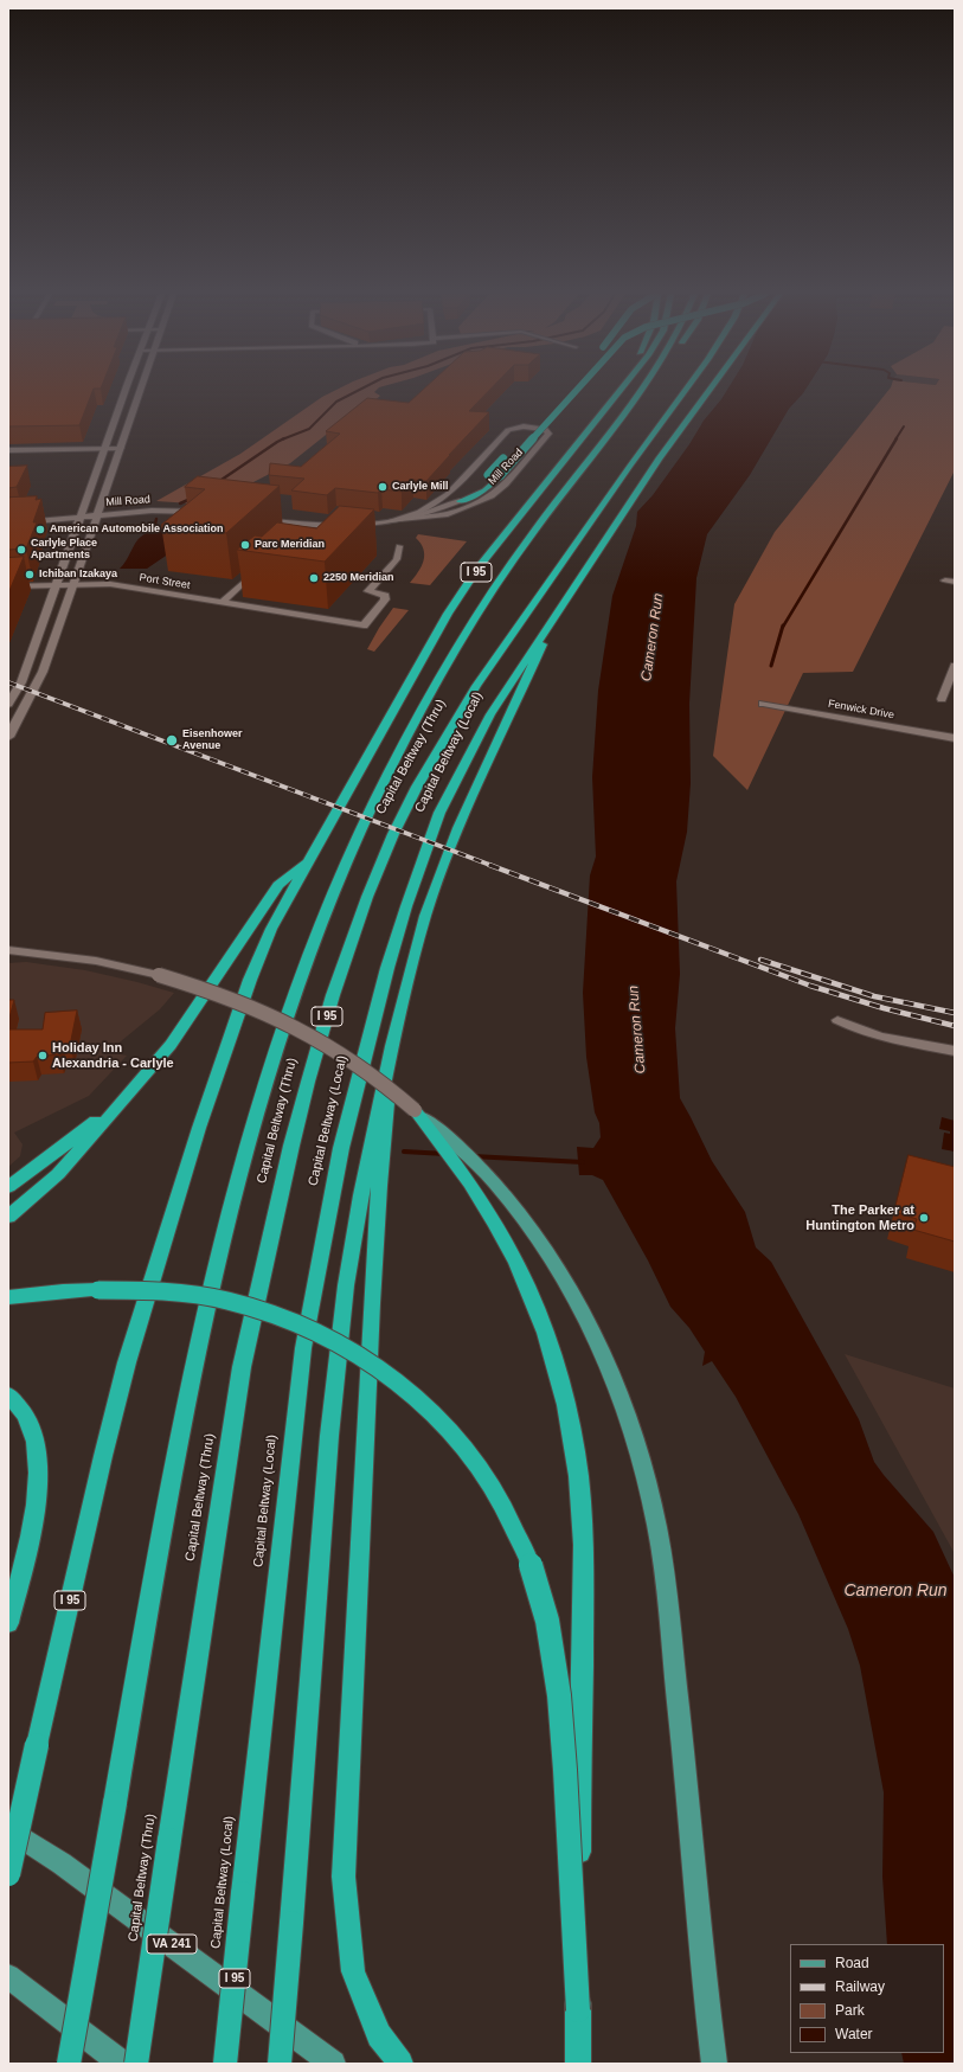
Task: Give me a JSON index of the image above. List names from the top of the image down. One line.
{"streets":{"highway":["I 95","Capital Beltway (Local)","Capital Beltway (Thru)"],"main road":["Mill Road","VA 241"],"street":["Port Street","Fenwick Drive"]},"water":["Cameron Run"],"places":["Carlyle Mill","American Automobile Association","Parc Meridian","Carlyle Place Apartments","Ichiban Izakaya","2250 Meridian","Eisenhower Avenue","Holiday Inn Alexandria - Carlyle","The Parker at Huntington Metro"],"legend":["Road","Railway","Park","Water"]}
